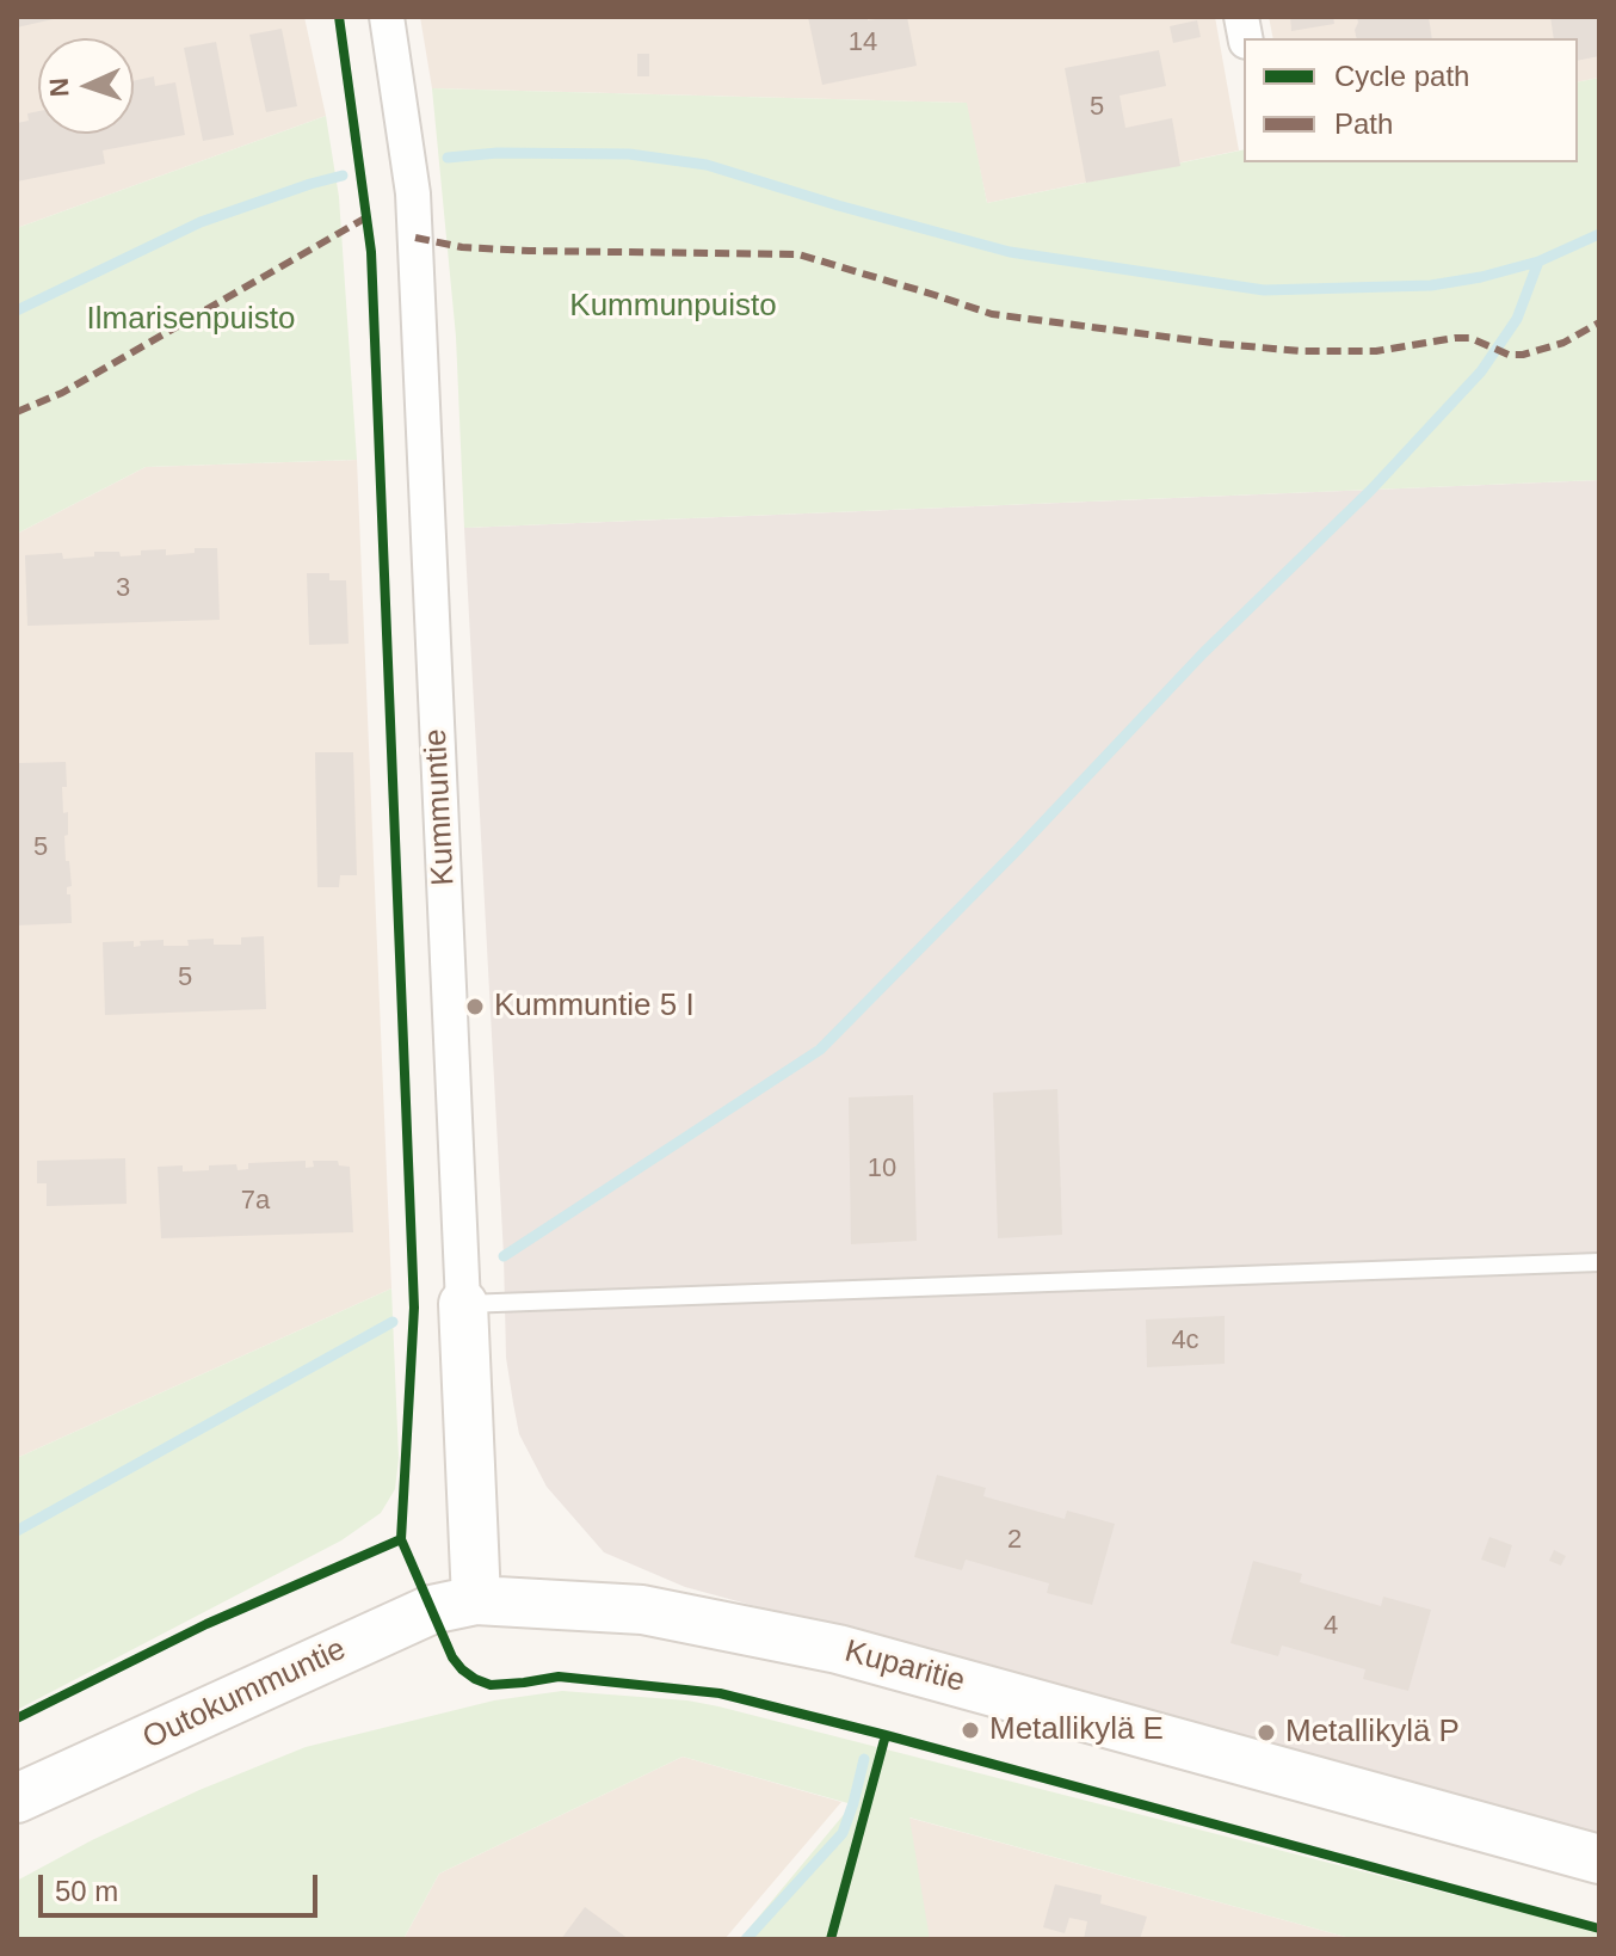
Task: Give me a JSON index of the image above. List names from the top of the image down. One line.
{"streets":{"street":["Kummuntie","Kuparitie","Outokummuntie"]},"crossings":[["Kummuntie","Kuparitie"],["Kummuntie","Outokummuntie"],["Kuparitie","Outokummuntie"]],"parks":["Kummunpuisto","Ilmarisenpuisto"],"places":["Kummuntie 5 I","Metallikylä E","Metallikylä P"],"house_numbers":["14","5","3","5","5","10","7a","4c","2","4"],"legend":["Cycle path","Path"],"scale_bar":"50 m","north":"left"}
